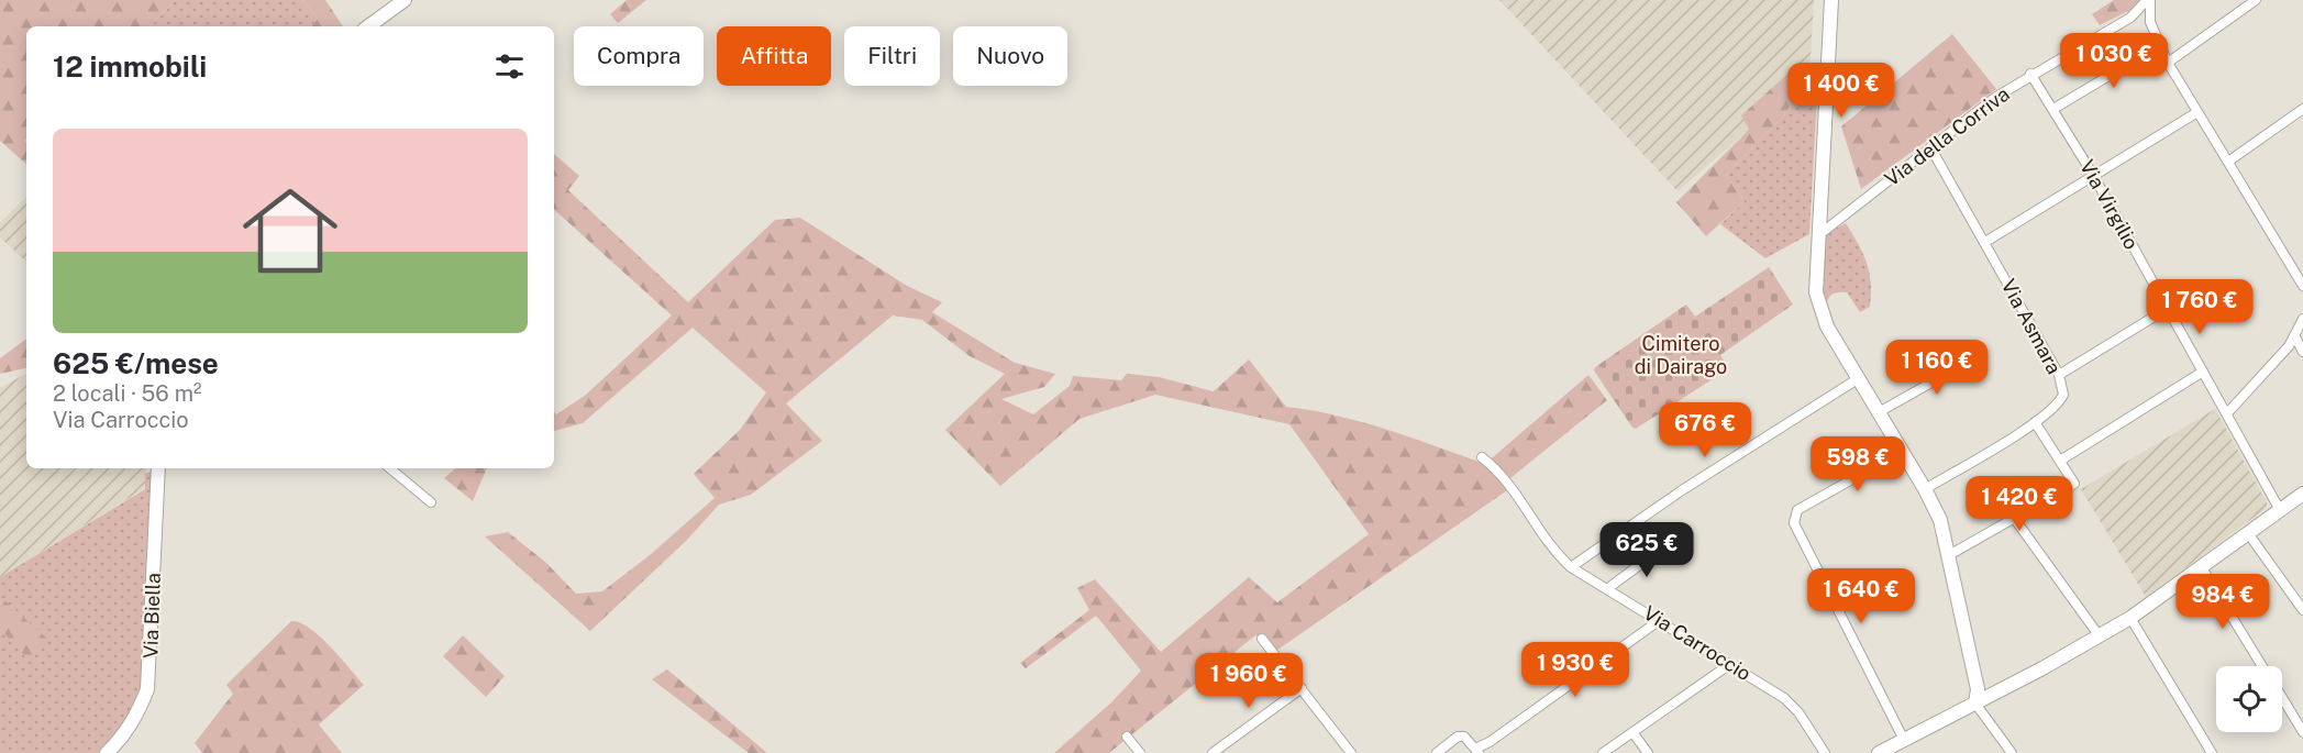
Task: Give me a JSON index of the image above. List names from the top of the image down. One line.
{"streets":{"street":["Via della Corriva","Via Virgilio","Via Asmara","Via Biella","Via Carroccio"]},"crossings":[["Via della Corriva","Via Virgilio"],["Via della Corriva","Via Asmara"]],"parks":["Cimitero di Dairago"],"page":{"chip":["Compra","Affitta","Filtri","Nuovo"],"heading":"12 immobili","price":["1 030 €","1 400 €","1 760 €","1 160 €","676 €","598 €","1 420 €","625 €","1 640 €","984 €","1 930 €","1 960 €"],"list":[{"name":"625 €/mese","note":"2 locali · 56 m² · Via Carroccio"}]}}
